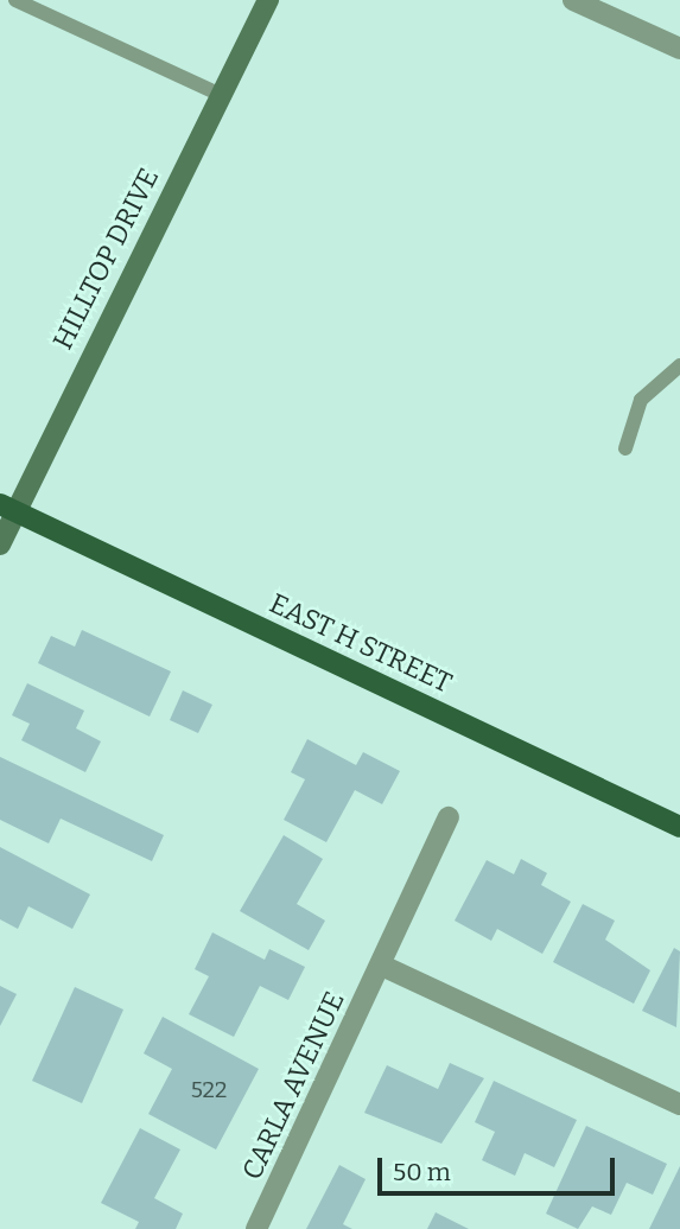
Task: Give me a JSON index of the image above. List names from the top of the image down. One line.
{"streets":{"main road":["HILLTOP DRIVE","EAST H STREET"],"street":["CARLA AVENUE"]},"crossings":[["HILLTOP DRIVE","EAST H STREET"]],"house_numbers":["522"],"scale_bar":"50 m"}
